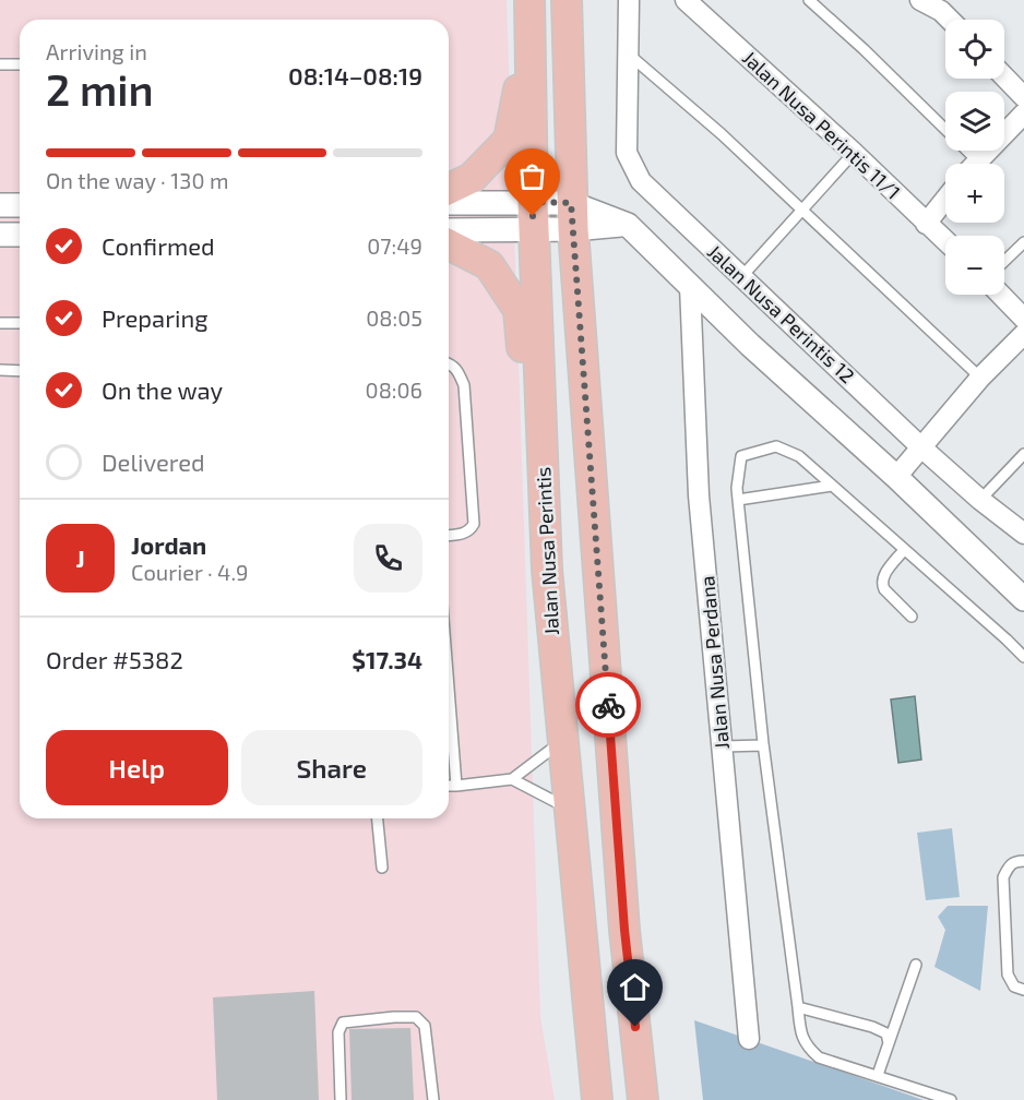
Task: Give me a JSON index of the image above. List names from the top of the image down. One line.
{"streets":{"main road":["Jalan Nusa Perintis"],"street":["Jalan Nusa Perintis 11/1","Jalan Nusa Perintis 12","Jalan Nusa Perdana"]},"page":{"map_buttons":["+","−"],"heading":["2 min","Arriving in","08:14–08:19"],"panel":["Jordan","Courier · 4.9","Order #5382","$17.34"],"bar":"On the way · 130 m","list":[["Confirmed","07:49"],["Preparing","08:05"],["On the way","08:06"],"Delivered"],"round":"J","buttons":["Help","Share"]}}
